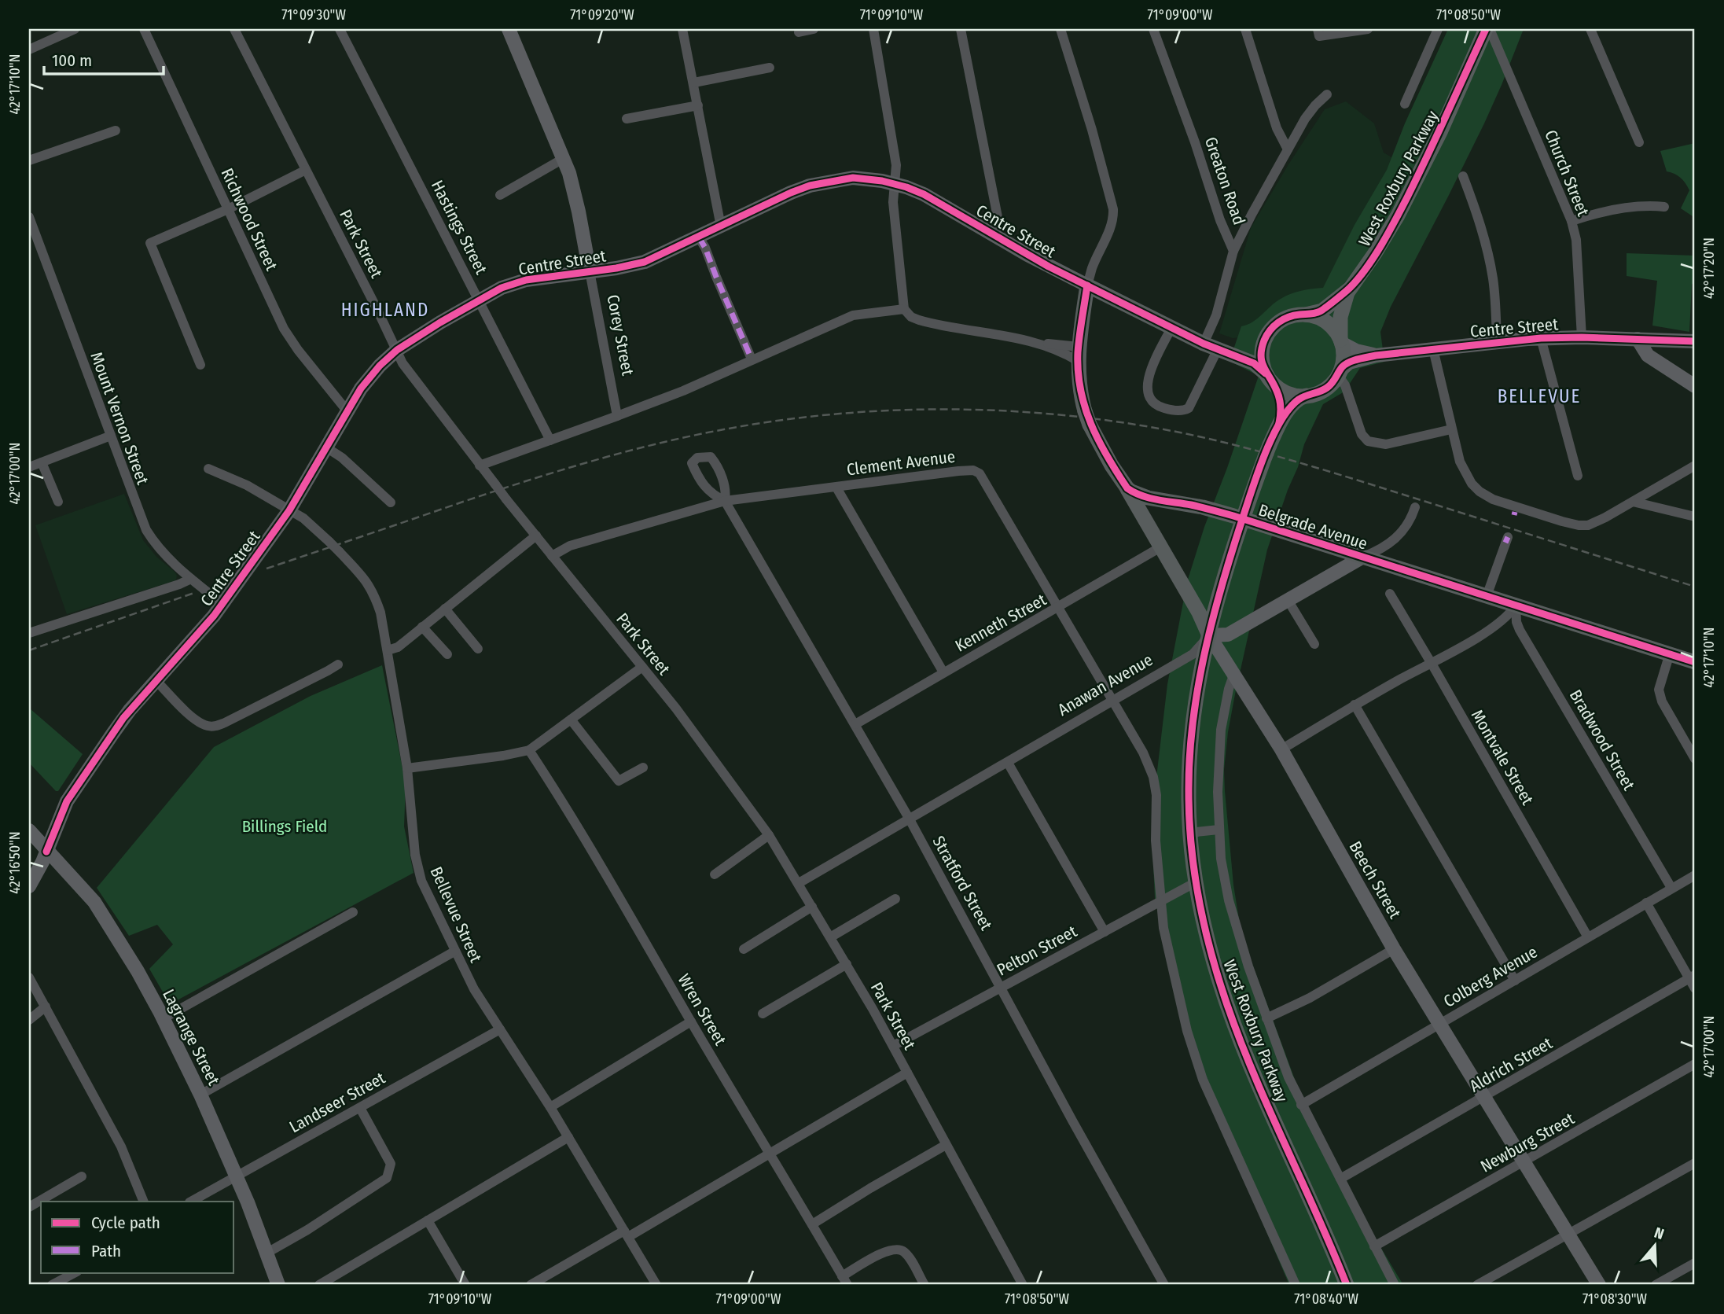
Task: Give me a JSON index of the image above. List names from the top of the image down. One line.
{"streets":{"main road":["West Roxbury Parkway","Centre Street","Corey Street","Belgrade Avenue","Beech Street","Lagrange Street"],"street":["Church Street","Greaton Road","Richwood Street","Hastings Street","Park Street","Mount Vernon Street","Clement Avenue","Kenneth Street","Anawan Avenue","Bradwood Street","Montvale Street","Stratford Street","Bellevue Street","Pelton Street","Colberg Avenue","Wren Street","Aldrich Street","Landseer Street","Newburg Street"]},"crossings":[["Church Street","Centre Street"],["West Roxbury Parkway","Centre Street"],["West Roxbury Parkway","Belgrade Avenue"],["West Roxbury Parkway","Anawan Avenue"],["West Roxbury Parkway","Beech Street"],["West Roxbury Parkway","Pelton Street"],["West Roxbury Parkway","Colberg Avenue"],["West Roxbury Parkway","Aldrich Street"],["West Roxbury Parkway","Newburg Street"],["Greaton Road","Centre Street"],["Richwood Street","Centre Street"],["Hastings Street","Centre Street"],["Centre Street","Park Street"],["Centre Street","Corey Street"],["Centre Street","Mount Vernon Street"],["Centre Street","Bellevue Street"],["Centre Street","Lagrange Street"],["Park Street","Clement Avenue"],["Park Street","Anawan Avenue"],["Park Street","Pelton Street"],["Clement Avenue","Kenneth Street"],["Clement Avenue","Anawan Avenue"],["Clement Avenue","Stratford Street"],["Clement Avenue","Pelton Street"],["Belgrade Avenue","Bradwood Street"],["Belgrade Avenue","Beech Street"],["Kenneth Street","Beech Street"],["Kenneth Street","Stratford Street"],["Anawan Avenue","Beech Street"],["Anawan Avenue","Stratford Street"],["Bradwood Street","Colberg Avenue"],["Montvale Street","Colberg Avenue"],["Beech Street","Colberg Avenue"],["Beech Street","Aldrich Street"],["Beech Street","Newburg Street"],["Stratford Street","Pelton Street"],["Bellevue Street","Landseer Street"],["Lagrange Street","Landseer Street"]],"districts":["HIGHLAND","BELLEVUE"],"parks":["Billings Field"],"legend":["Cycle path","Path"],"scale_bar":"100 m","north":"top","coordinates":["71°09'30\"W","71°09'20\"W","71°09'10\"W","71°09'00\"W","71°08'50\"W","42°17'10\"N","42°17'20\"N","42°17'00\"N","42°16'50\"N","71°08'40\"W","71°08'30\"W"]}
